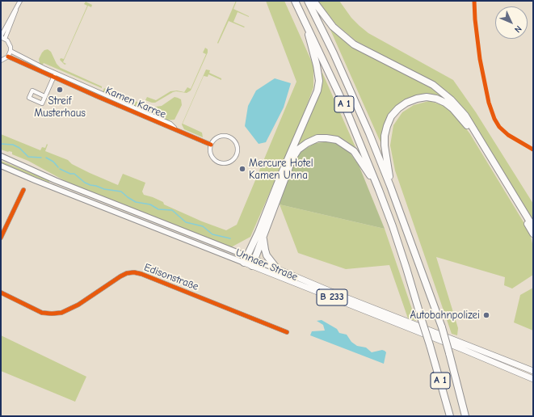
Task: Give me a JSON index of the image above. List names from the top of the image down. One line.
{"streets":{"highway":["A 1"],"main road":["Unnaer Straße","B 233"],"street":["Kamen Karree","Edisonstraße"]},"places":["Streif Musterhaus","Mercure Hotel Kamen Unna","Autobahnpolizei"],"north":"bottom right"}
